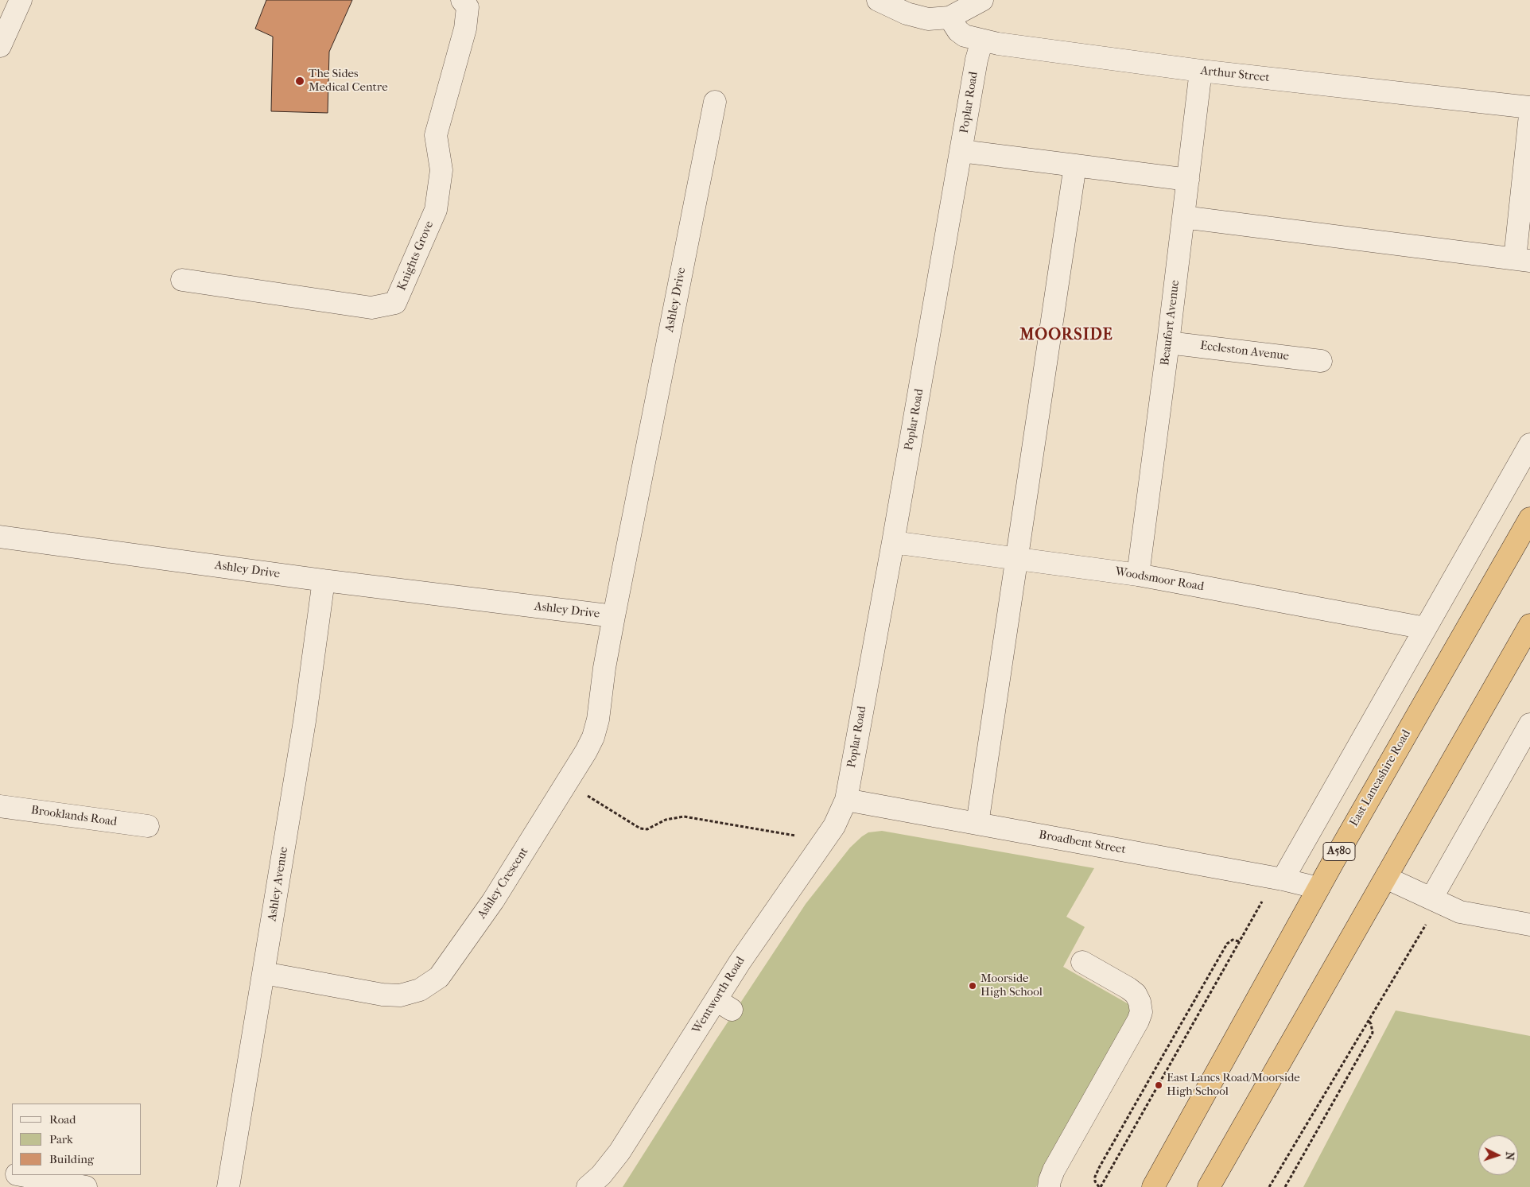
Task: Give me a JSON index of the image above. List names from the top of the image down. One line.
{"streets":{"highway":["East Lancashire Road","A580"],"street":["Arthur Street","Poplar Road","Knights Grove","Ashley Drive","Beaufort Avenue","Eccleston Avenue","Woodsmoor Road","Brooklands Road","Broadbent Street","Ashley Crescent","Ashley Avenue","Wentworth Road"]},"crossings":[["Arthur Street","Poplar Road"],["Arthur Street","Beaufort Avenue"],["Poplar Road","Woodsmoor Road"],["Poplar Road","Broadbent Street"],["Poplar Road","Wentworth Road"],["Ashley Drive","Ashley Crescent"],["Ashley Drive","Ashley Avenue"],["Beaufort Avenue","Eccleston Avenue"],["Beaufort Avenue","Woodsmoor Road"],["East Lancashire Road","Broadbent Street"],["Broadbent Street","Wentworth Road"],["Ashley Crescent","Ashley Avenue"]],"districts":["MOORSIDE"],"places":["The Sides Medical Centre","Moorside High School","East Lancs Road/Moorside High School"],"legend":["Road","Park","Building"],"north":"right"}
